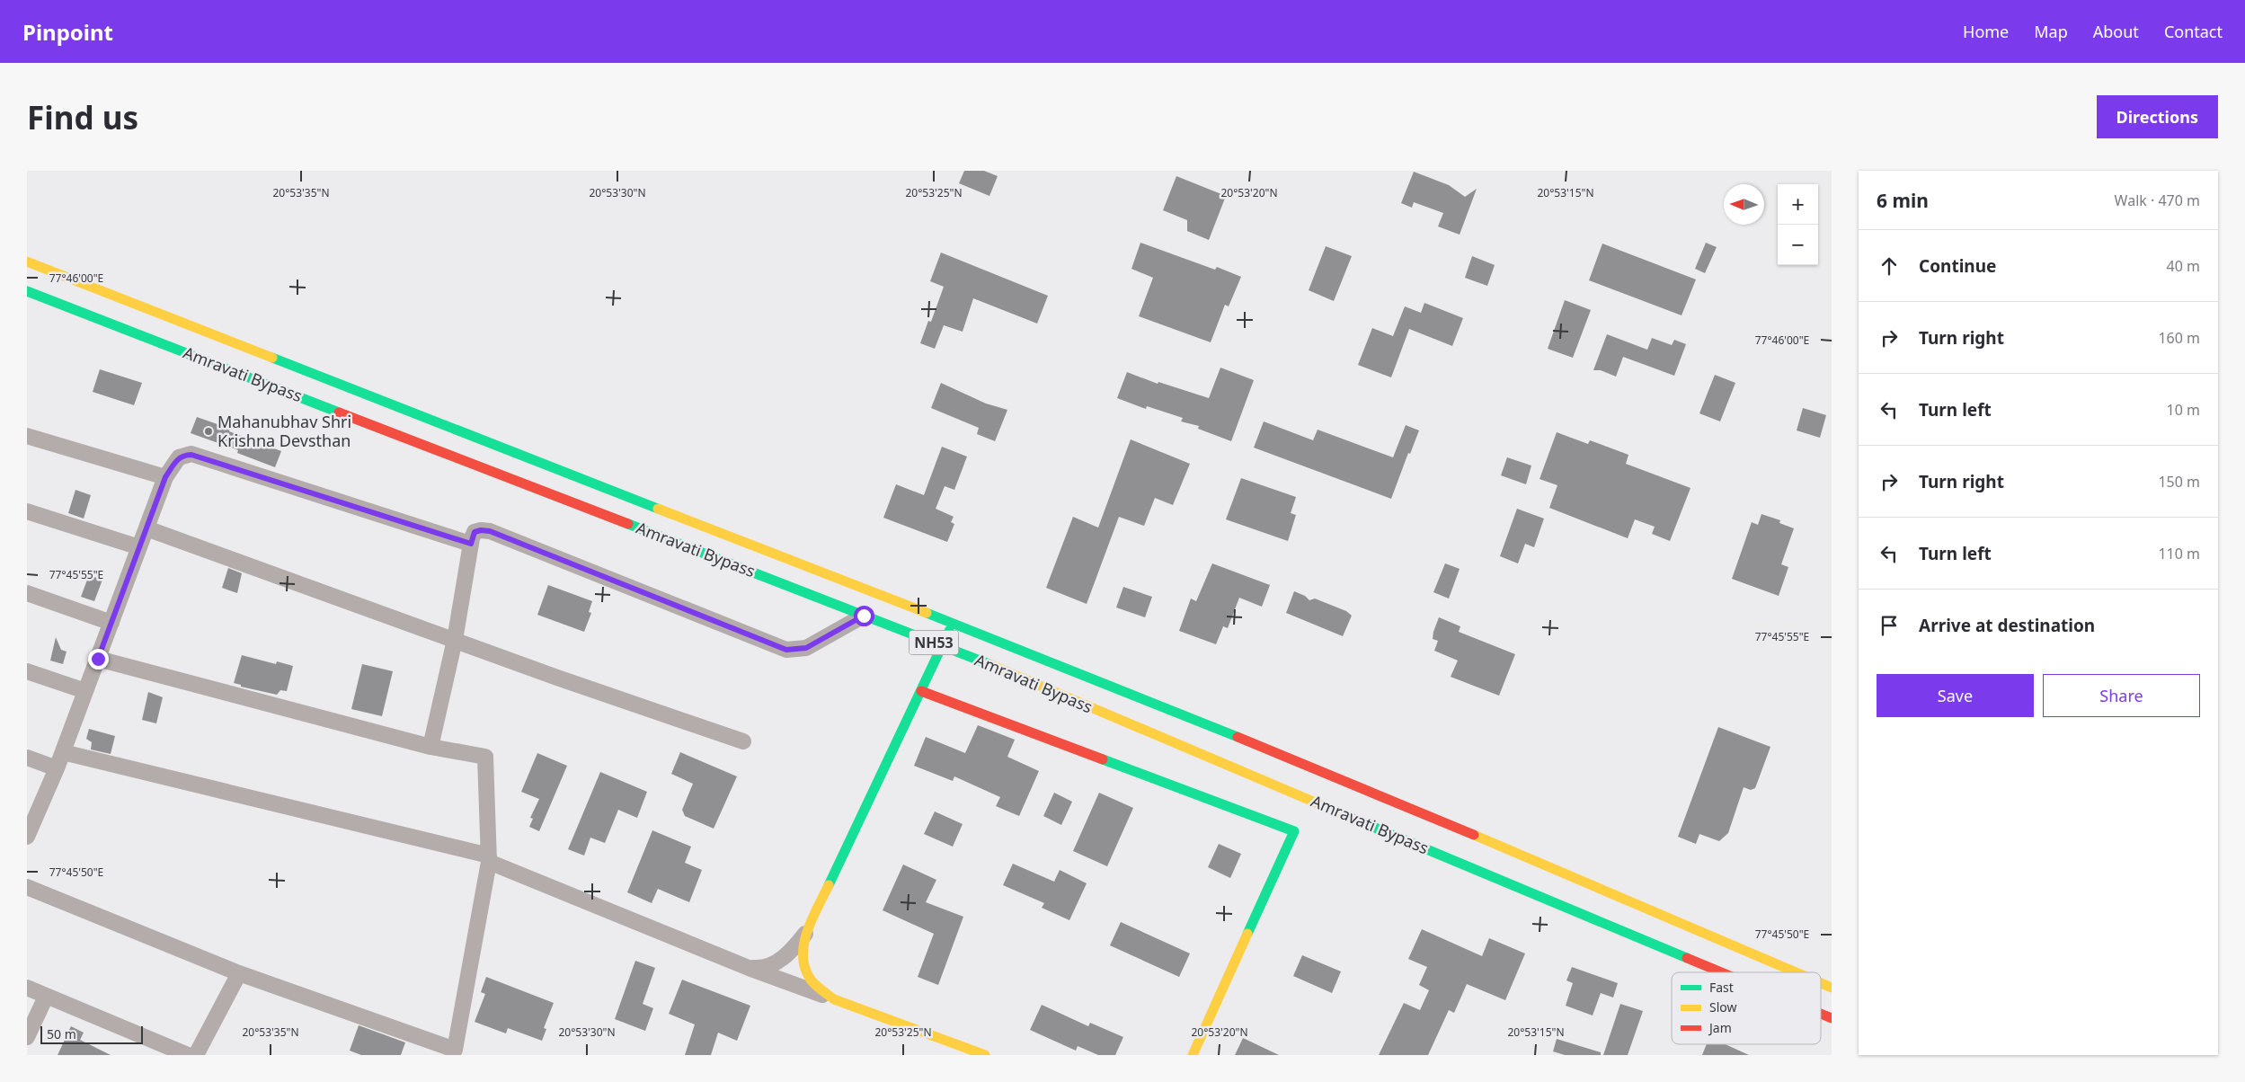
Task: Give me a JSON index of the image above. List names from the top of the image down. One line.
{"streets":{"main road":["Amravati Bypass","NH53"]},"places":["Mahanubhav Shri Krishna Devsthan"],"legend":["Fast","Slow","Jam"],"scale_bar":"50 m","north":"left","page":{"header":"Pinpoint","nav":["Home","Map","About","Contact"],"buttons":["Directions",["Save","Share"]],"title":"Find us","heading":["6 min","Walk · 470 m"],"map_buttons":["+","−"],"list":[["Continue","40 m"],["Turn right","160 m"],["Turn left","10 m"],["Turn right","150 m"],["Turn left","110 m"],"Arrive at destination"],"scale":"50 m"},"coordinates":["20°53'35\"N","20°53'30\"N","20°53'25\"N","20°53'20\"N","20°53'15\"N","77°46'00\"E","77°45'55\"E","77°45'50\"E"]}
